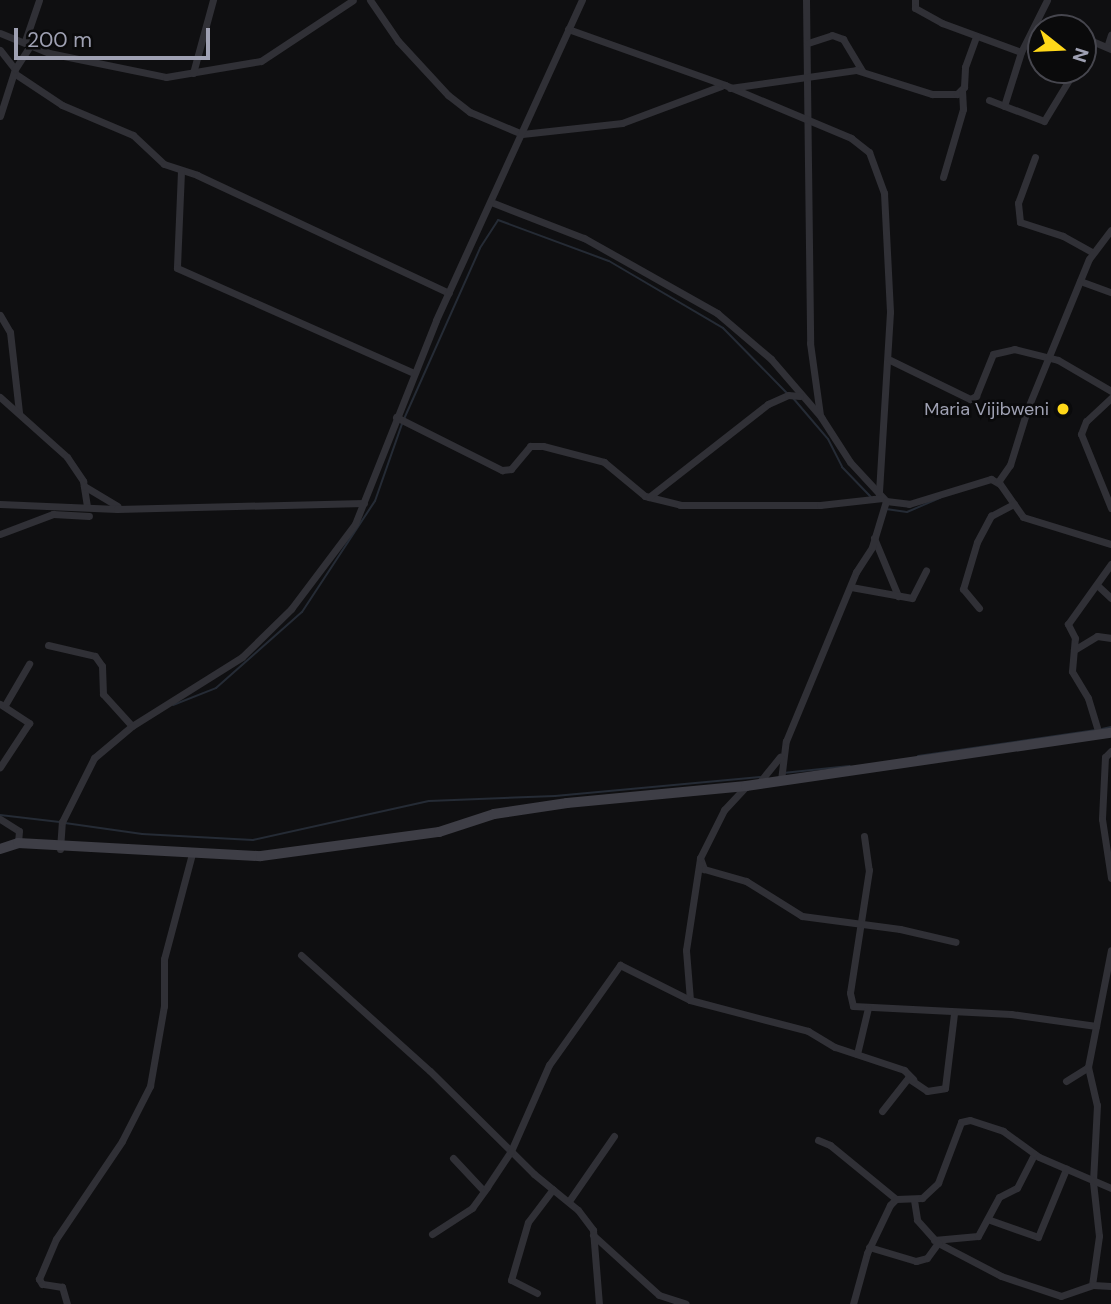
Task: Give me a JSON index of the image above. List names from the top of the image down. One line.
{"places":["Maria Vijibweni"],"scale_bar":"200 m","north":"right"}
